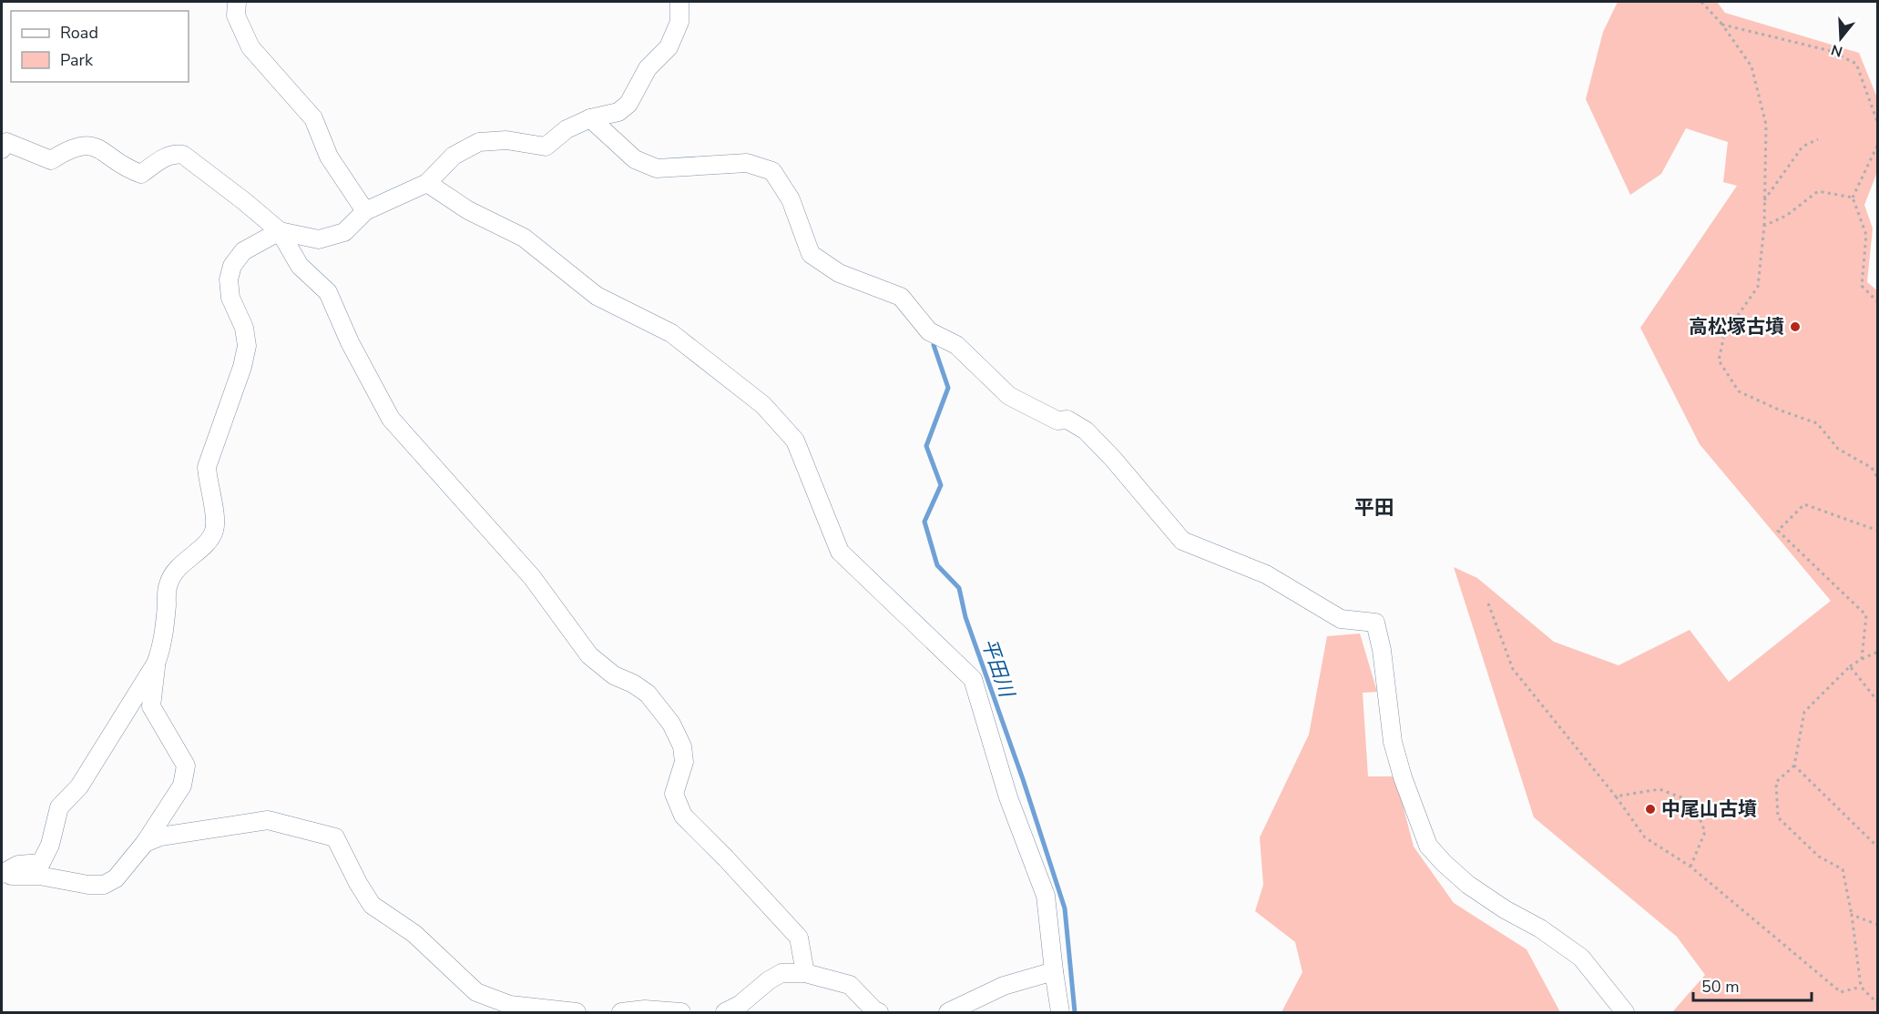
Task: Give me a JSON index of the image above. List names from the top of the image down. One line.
{"districts":["平田"],"water":["平田川"],"places":["高松塚古墳","中尾山古墳"],"legend":["Road","Park"],"scale_bar":"50 m","north":"bottom"}
